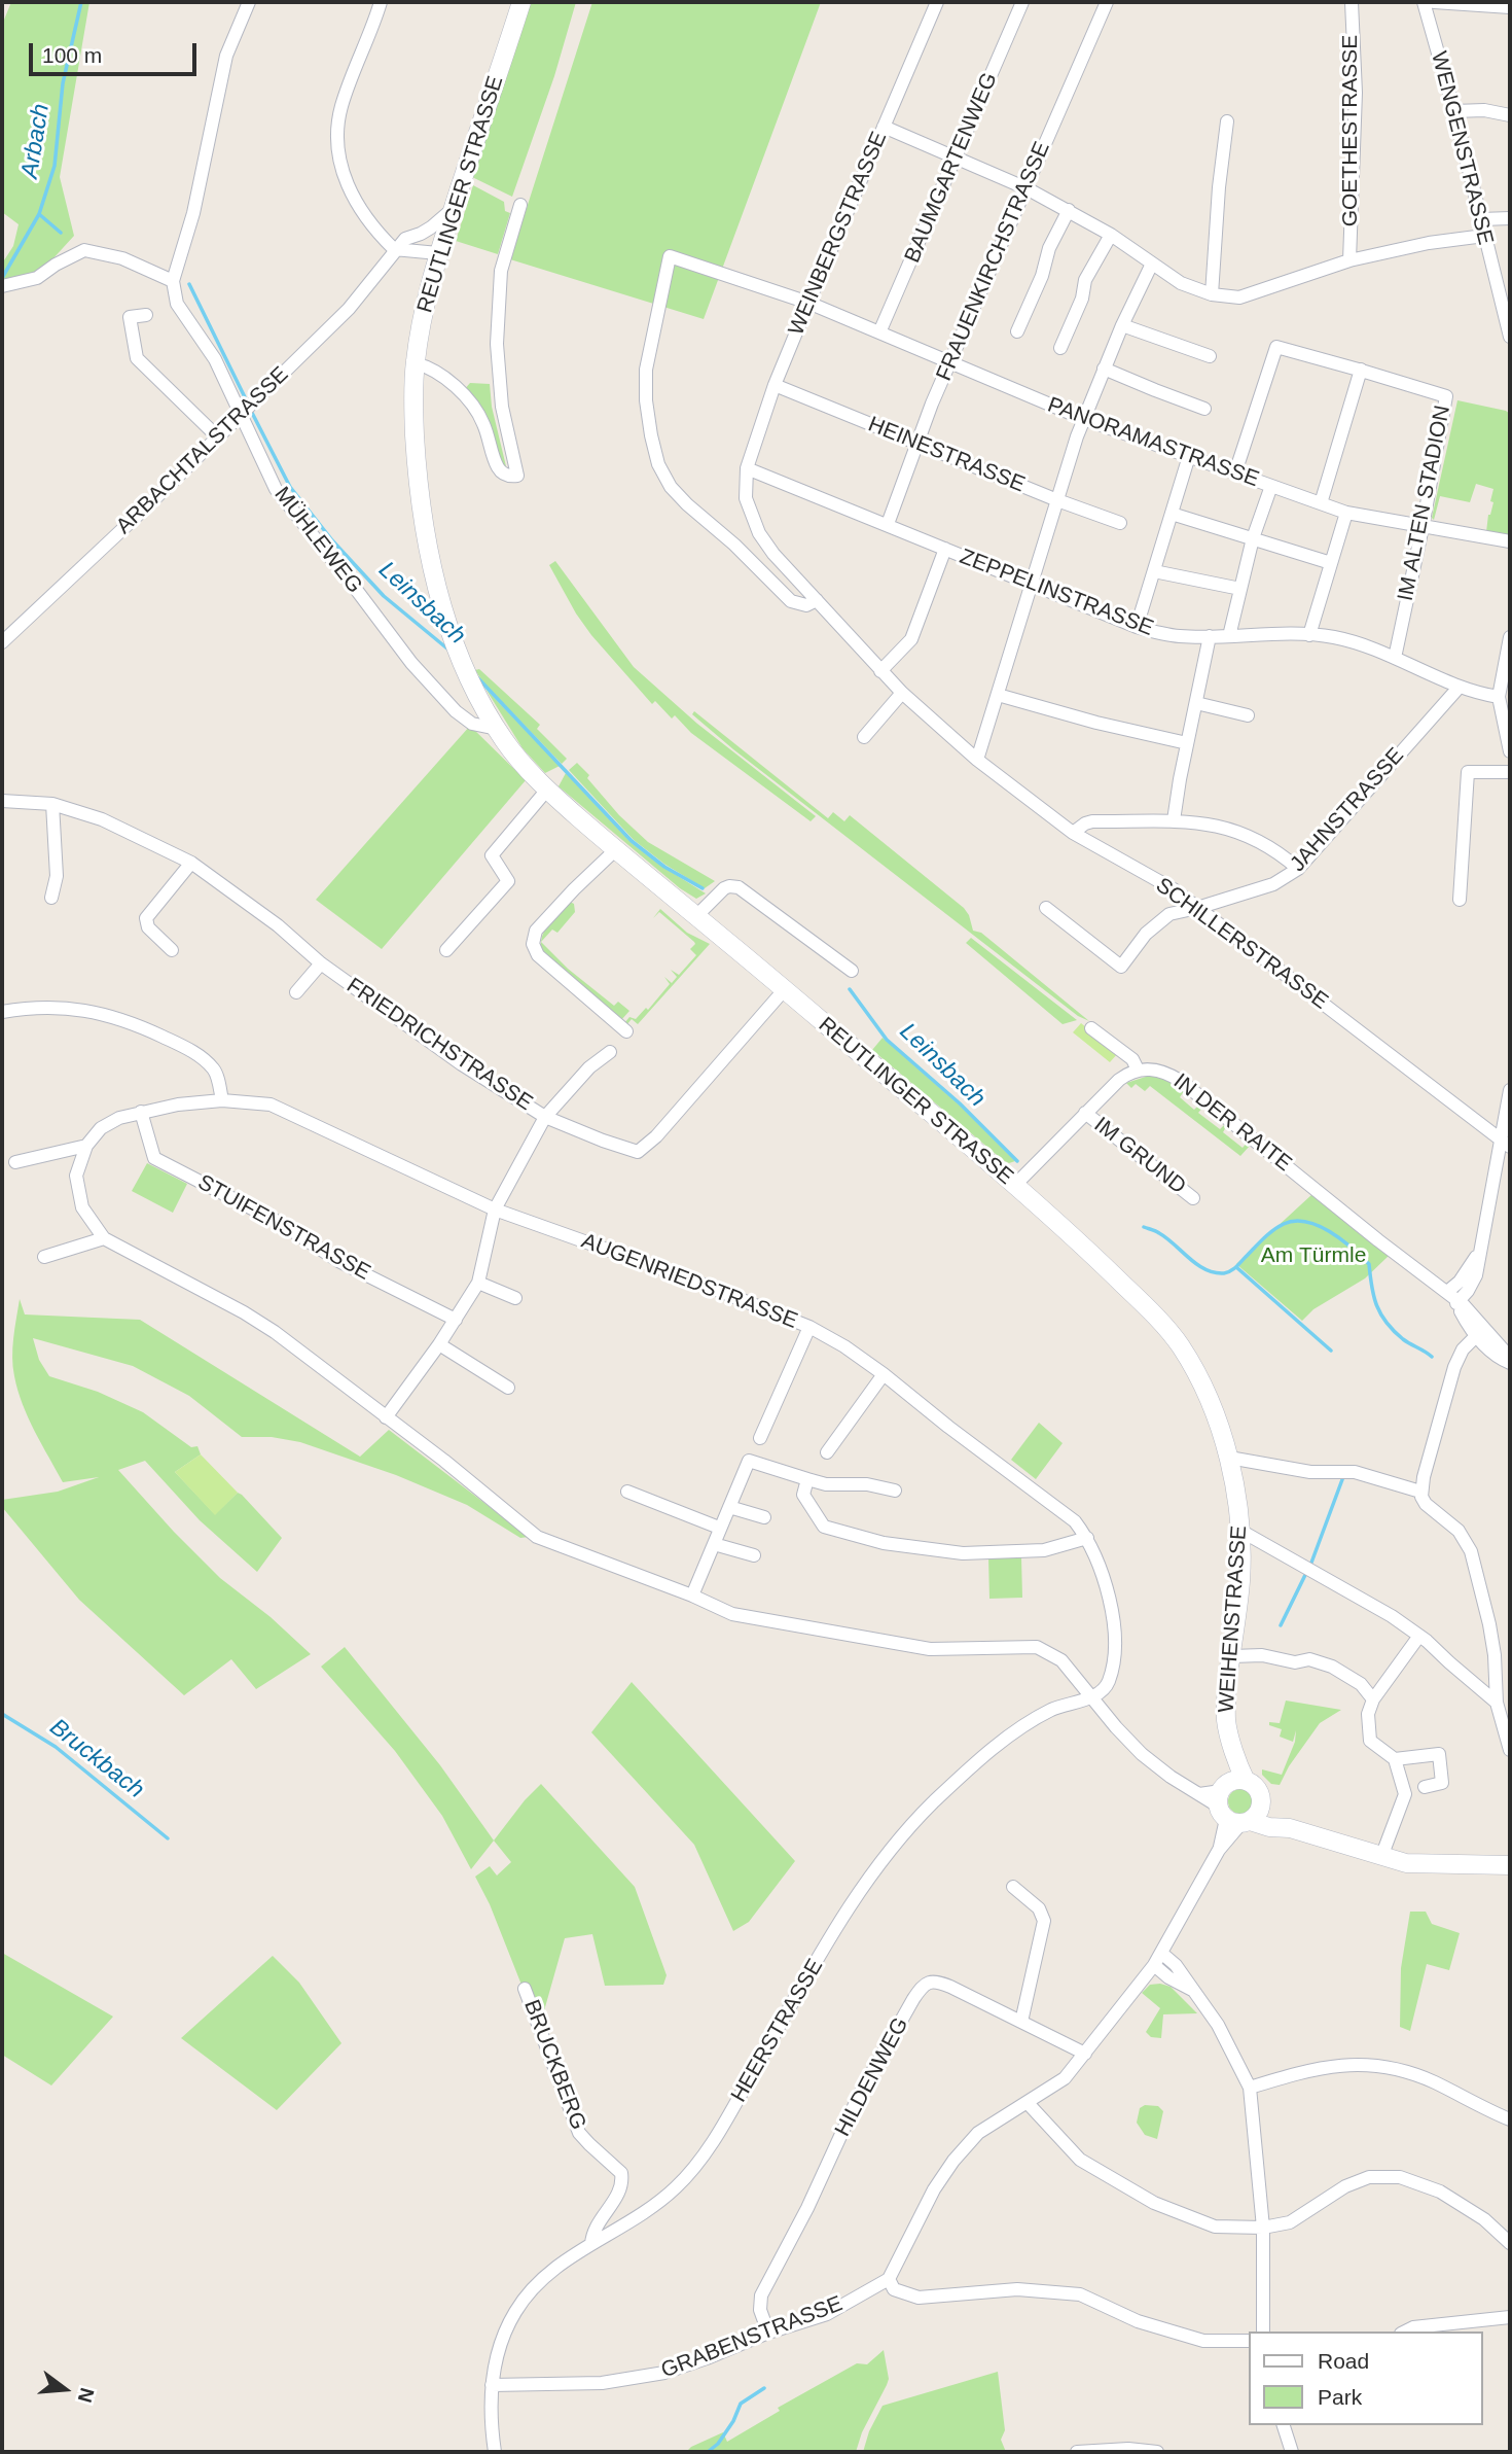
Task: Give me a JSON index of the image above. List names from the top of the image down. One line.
{"streets":{"main road":["REUTLINGER STRASSE","WEIHENSTRASSE"],"street":["GOETHESTRASSE","WENGENSTRASSE","BAUMGARTENWEG","WEINBERGSTRASSE","FRAUENKIRCHSTRASSE","PANORAMASTRASSE","ARBACHTALSTRASSE","HEINESTRASSE","IM ALTEN STADION","MÜHLEWEG","ZEPPELINSTRASSE","JAHNSTRASSE","SCHILLERSTRASSE","FRIEDRICHSTRASSE","IN DER RAITE","IM GRUND","STUIFENSTRASSE","AUGENRIEDSTRASSE","HEERSTRASSE","BRUCKBERG","HILDENWEG","GRABENSTRASSE"]},"crossings":[["BAUMGARTENWEG","PANORAMASTRASSE"],["REUTLINGER STRASSE","ARBACHTALSTRASSE"],["REUTLINGER STRASSE","MÜHLEWEG"],["REUTLINGER STRASSE","FRIEDRICHSTRASSE"],["REUTLINGER STRASSE","WEIHENSTRASSE"],["WEINBERGSTRASSE","PANORAMASTRASSE"],["WEINBERGSTRASSE","HEINESTRASSE"],["WEINBERGSTRASSE","ZEPPELINSTRASSE"],["WEINBERGSTRASSE","SCHILLERSTRASSE"],["FRAUENKIRCHSTRASSE","PANORAMASTRASSE"],["FRAUENKIRCHSTRASSE","HEINESTRASSE"],["FRAUENKIRCHSTRASSE","ZEPPELINSTRASSE"],["PANORAMASTRASSE","IM ALTEN STADION"],["PANORAMASTRASSE","SCHILLERSTRASSE"],["ARBACHTALSTRASSE","MÜHLEWEG"],["IM ALTEN STADION","ZEPPELINSTRASSE"],["ZEPPELINSTRASSE","JAHNSTRASSE"],["ZEPPELINSTRASSE","SCHILLERSTRASSE"],["JAHNSTRASSE","SCHILLERSTRASSE"],["STUIFENSTRASSE","AUGENRIEDSTRASSE"],["AUGENRIEDSTRASSE","HEERSTRASSE"],["HEERSTRASSE","BRUCKBERG"],["HEERSTRASSE","GRABENSTRASSE"],["HILDENWEG","GRABENSTRASSE"]],"water":["Arbach","Leinsbach","Bruckbach"],"parks":["Am Türmle"],"legend":["Road","Park"],"scale_bar":"100 m","north":"right"}
